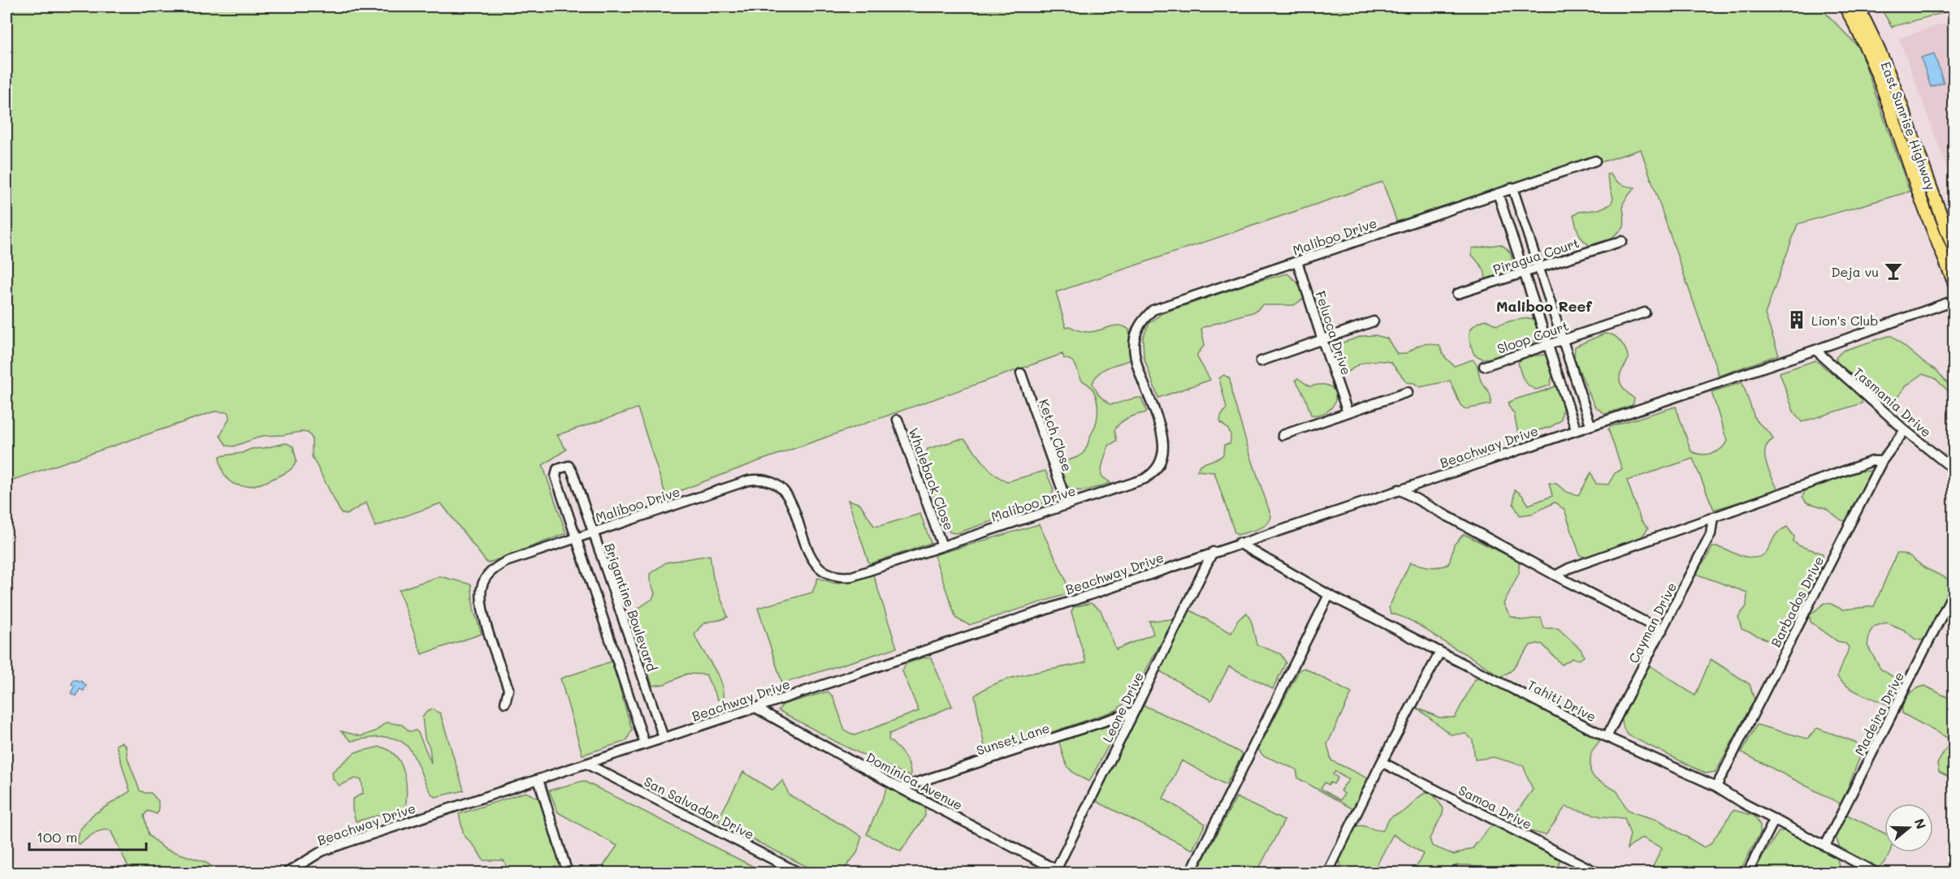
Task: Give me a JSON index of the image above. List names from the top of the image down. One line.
{"streets":{"main road":["East Sunrise Highway"],"street":["Maliboo Drive","Piragua Court","Felucca Drive","Sloop Court","Tasmania Drive","Ketch Close","Beachway Drive","Whaleback Close","Barbados Drive","Brigantine Boulevard","Cayman Drive","Tahiti Drive","Leone Drive","Madeira Drive","Sunset Lane","Dominica Avenue","Samoa Drive","San Salvador Drive"]},"crossings":[["Maliboo Drive","Felucca Drive"],["Maliboo Drive","Ketch Close"],["Maliboo Drive","Whaleback Close"],["Maliboo Drive","Brigantine Boulevard"],["Tasmania Drive","Beachway Drive"],["Tasmania Drive","Barbados Drive"],["Beachway Drive","Brigantine Boulevard"],["Beachway Drive","Tahiti Drive"],["Beachway Drive","Leone Drive"],["Beachway Drive","Dominica Avenue"],["Beachway Drive","San Salvador Drive"],["Barbados Drive","Tahiti Drive"],["Cayman Drive","Tahiti Drive"],["Tahiti Drive","Madeira Drive"],["Leone Drive","Sunset Lane"],["Leone Drive","Dominica Avenue"],["Sunset Lane","Dominica Avenue"]],"districts":["Maliboo Reef"],"places":{"bar":["Deja vu"],"building":["Lion's Club"]},"scale_bar":"100 m","north":"right"}
